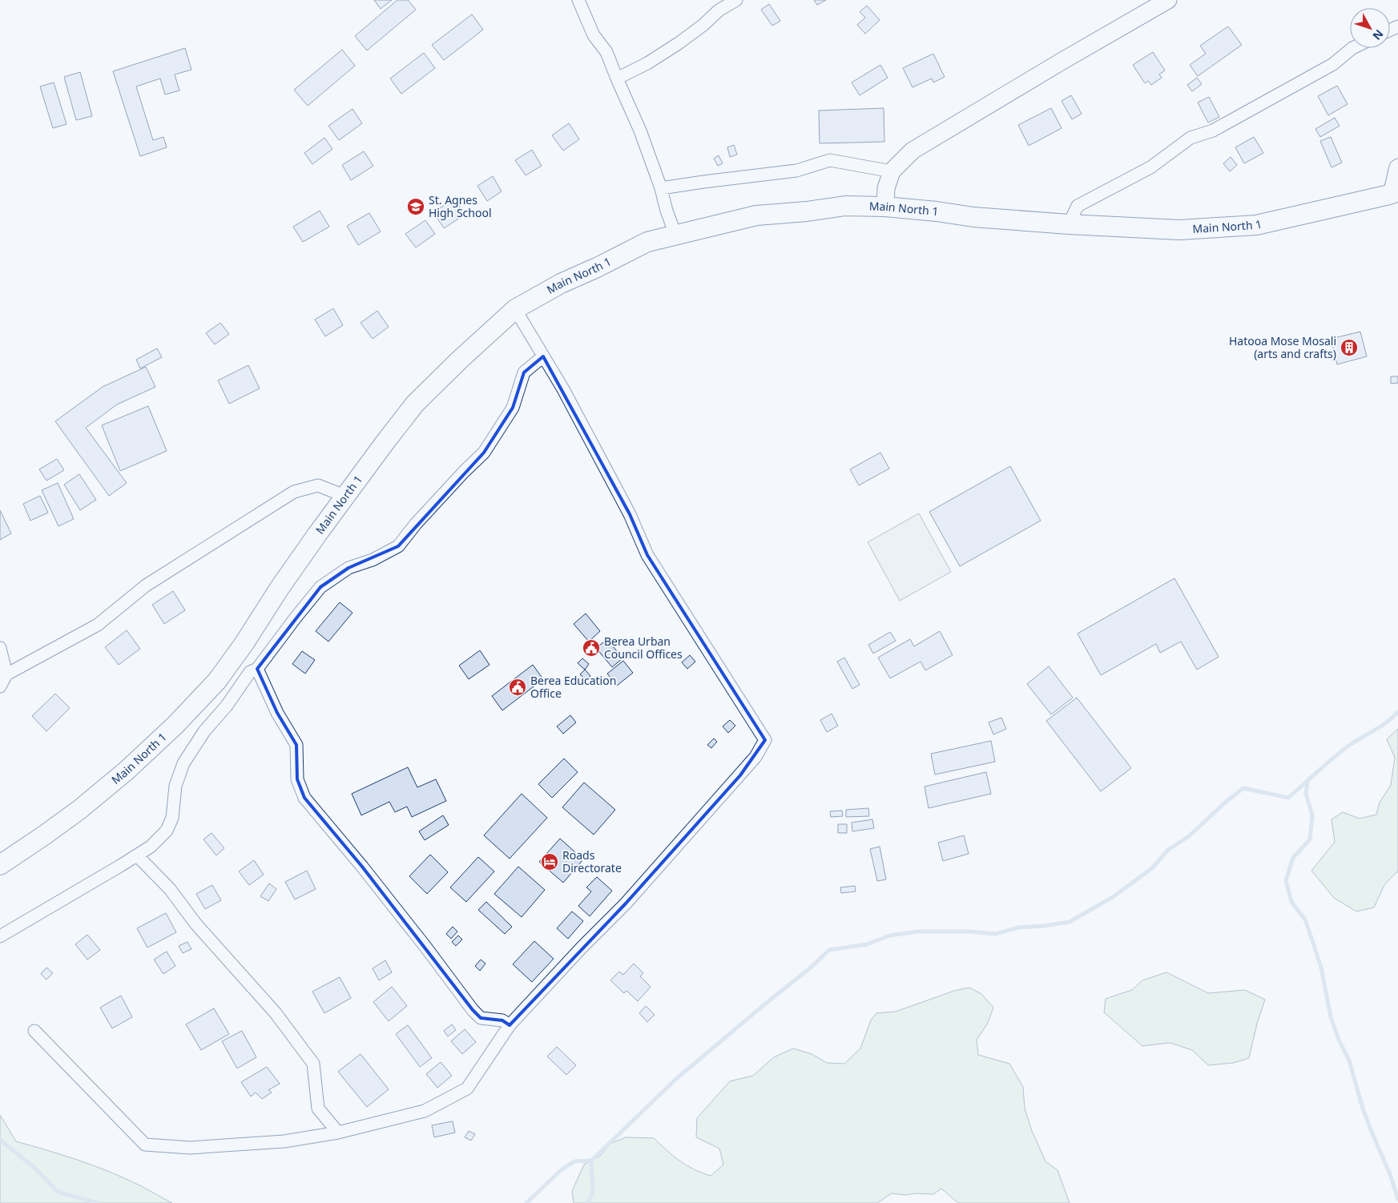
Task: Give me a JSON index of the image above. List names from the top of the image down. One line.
{"streets":{"main road":["Main North 1"]},"places":{"school or university":["St. Agnes High School"],"building":["Hatooa Mose Mosali (arts and crafts)"],"public building":["Berea Urban Council Offices","Berea Education Office"],"hotel":["Roads Directorate"]},"north":"bottom right"}
